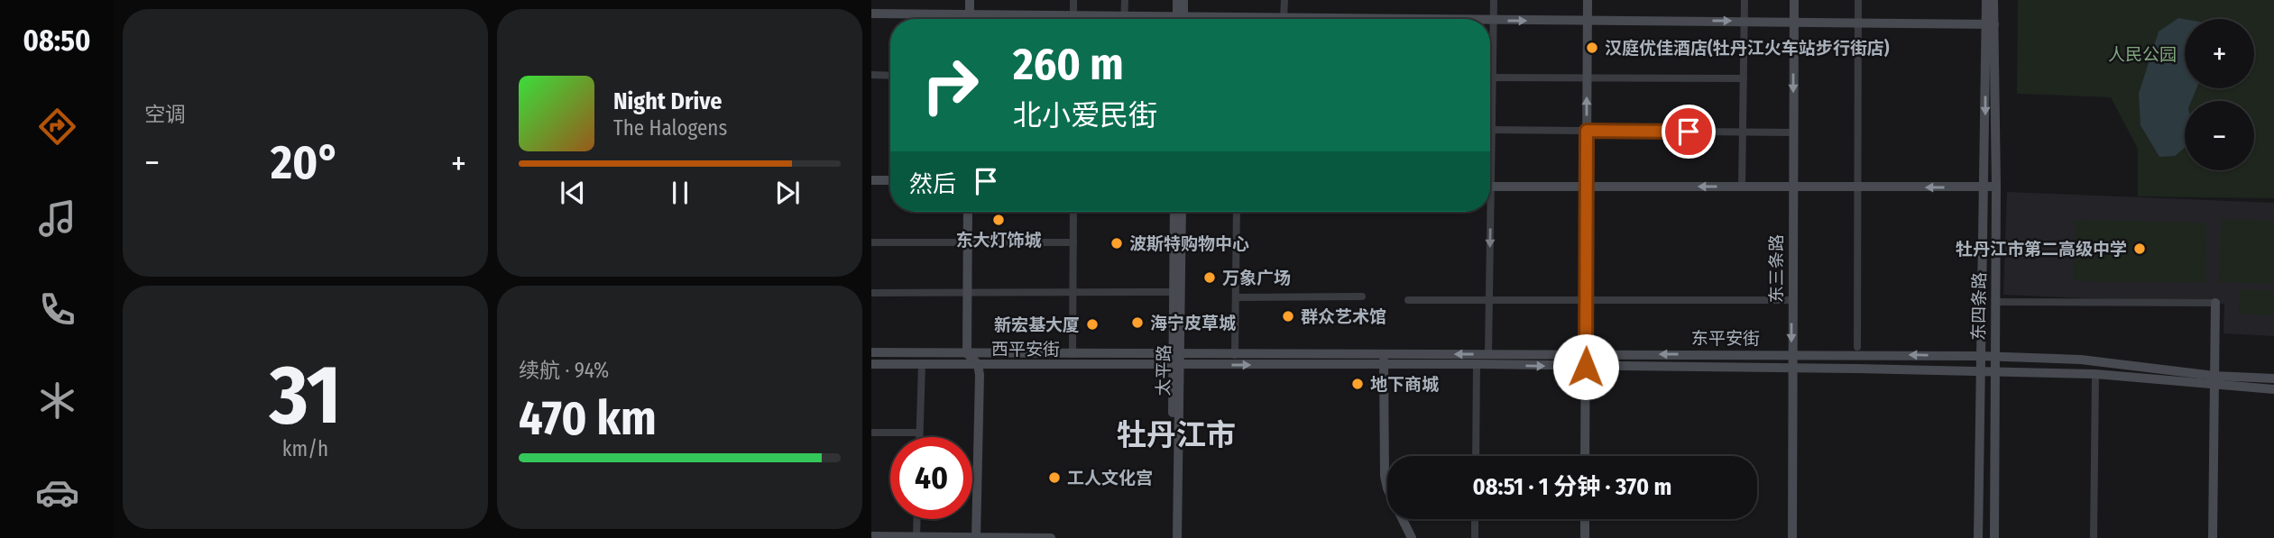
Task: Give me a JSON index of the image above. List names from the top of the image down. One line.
{"streets":{"main road":["东三条路","东四条路","东平安街","西平安街","太平路"]},"crossings":[["东三条路","东平安街"],["东四条路","东平安街"],["东平安街","西平安街"],["东平安街","太平路"],["西平安街","太平路"]],"districts":["牡丹江市"],"parks":["人民公园"],"places":["汉庭优佳酒店(牡丹江火车站步行街店)","东大灯饰城","波斯特购物中心","牡丹江市第二高级中学","万象广场","群众艺术馆","海宁皮草城","新宏基大厦","地下商城","工人文化宫"],"page":{"tabs":"08:50","tile":["空调",["31","km/h"],["续航 · 94%","470 km"]],"map_buttons":["+","−"],"turn":["260 m","北小爱民街"],"song":["Night Drive","The Halogens"],"heat":["−","20°","+"],"then":"然后","limit":"40","trip":"08:51 · 1 分钟 · 370 m"}}
